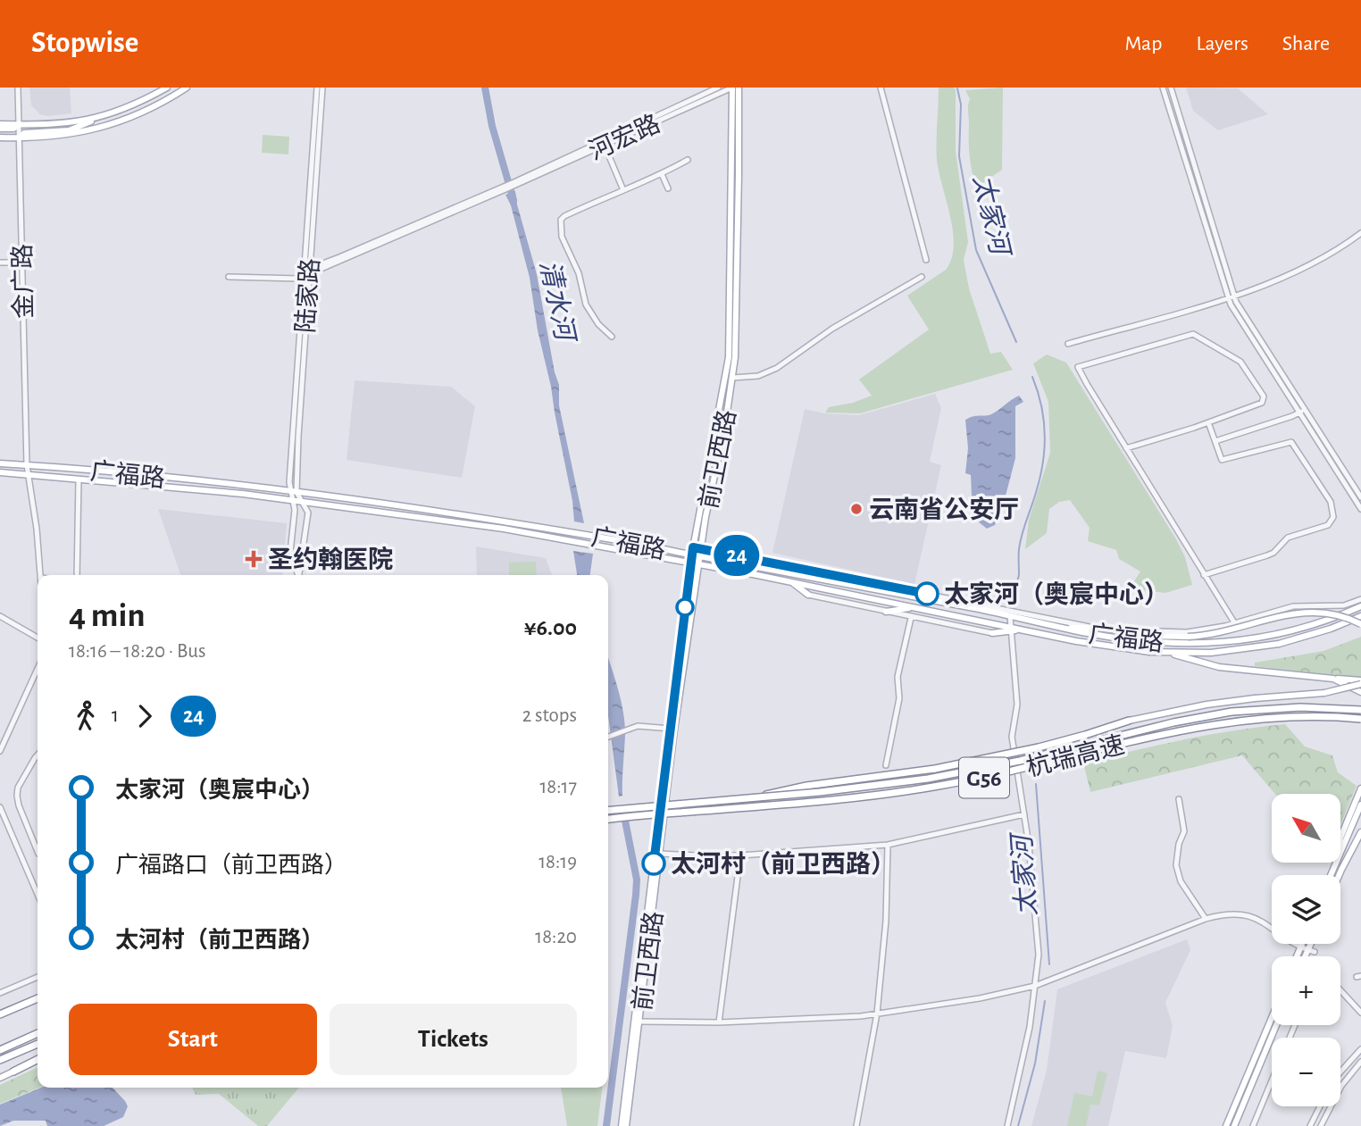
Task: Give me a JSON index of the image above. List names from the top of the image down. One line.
{"streets":{"highway":["杭瑞高速","G56"],"main road":["前卫西路","广福路"],"street":["河宏路","金广路","陆家路"]},"crossings":[["河宏路","前卫西路"],["金广路","广福路"],["陆家路","广福路"],["前卫西路","广福路"]],"water":["太家河","清水河"],"places":{"other":["云南省公安厅","太家河（奥宸中心）","太河村（前卫西路）"],"health":["圣约翰医院"]},"lines":["bus line 24"],"north":"top left","page":{"header":"Stopwise","nav":["Map","Layers","Share"],"on_map":"24","heading":["4 min","18:16 – 18:20 · Bus","¥6.00"],"legs":["1","24","2 stops"],"list":[{"name":"太家河（奥宸中心）","value":"18:17"},{"name":"广福路口（前卫西路）","value":"18:19"},{"name":"太河村（前卫西路）","value":"18:20"}],"map_buttons":["+","−"],"buttons":["Start","Tickets"]}}
